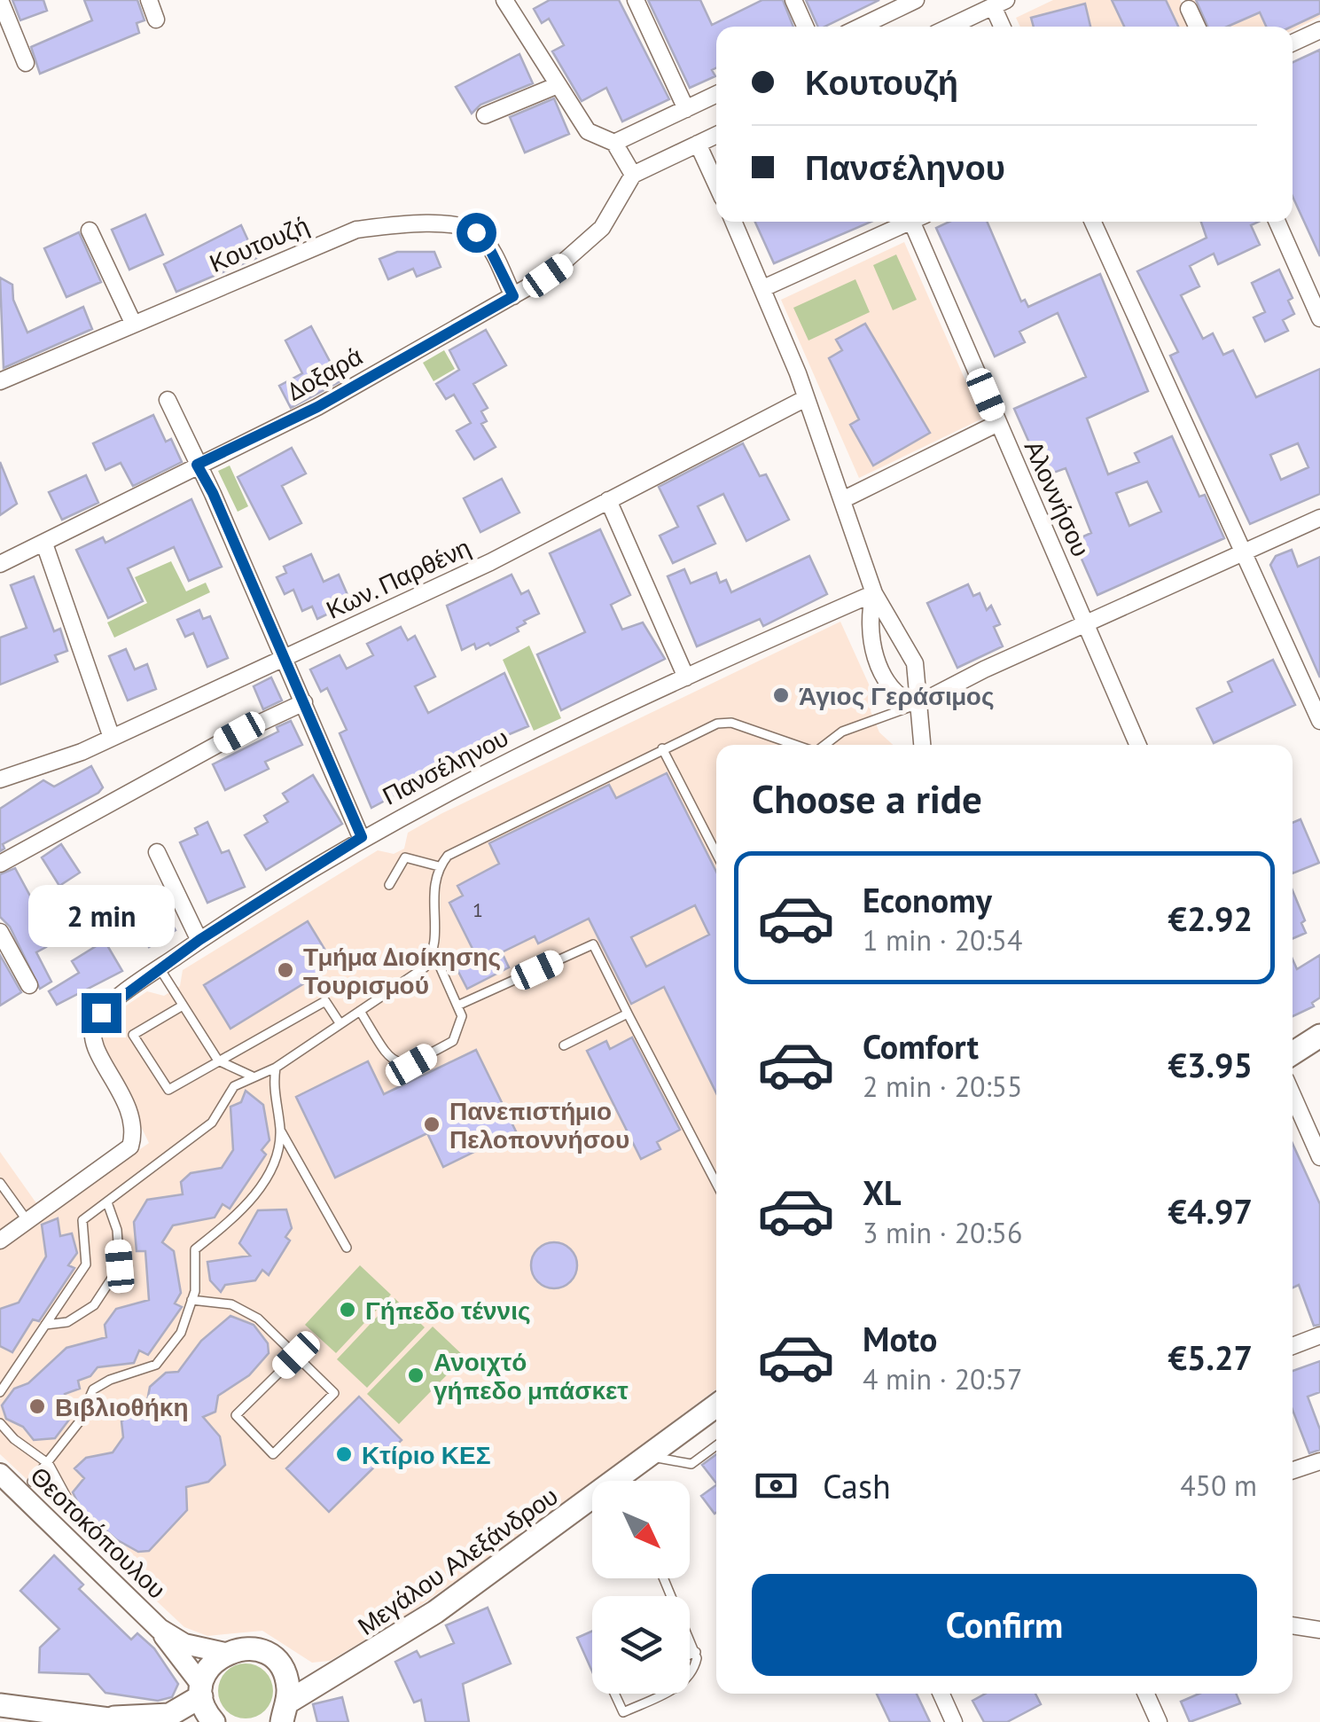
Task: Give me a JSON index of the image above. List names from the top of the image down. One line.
{"streets":{"main road":["Μεγάλου Αλεξάνδρου"],"street":["Κουτουζή","Δοξαρά","Αλοννήσου","Κων. Παρθένη","Πανσέληνου","Θεοτοκόπουλου"]},"crossings":[["Κουτουζή","Δοξαρά"]],"places":["Άγιος Γεράσιμος","Τμήμα Διοίκησης Τουρισμού","Πανεπιστήμιο Πελοποννήσου","Γήπεδο τέννις","Ανοιχτό γήπεδο μπάσκετ","Βιβλιοθήκη","Κτίριο ΚΕΣ"],"house_numbers":["1"],"north":"bottom right","page":{"banner":["Κουτουζή","Πανσέληνου"],"heading":"Choose a ride","list":[{"name":"Economy","note":"1 min · 20:54","value":"€2.92"},{"name":"Comfort","note":"2 min · 20:55","value":"€3.95"},{"name":"XL","note":"3 min · 20:56","value":"€4.97"},{"name":"Moto","note":"4 min · 20:57","value":"€5.27"}],"bubble":"2 min","pay":["Cash","450 m"],"buttons":"Confirm"}}
